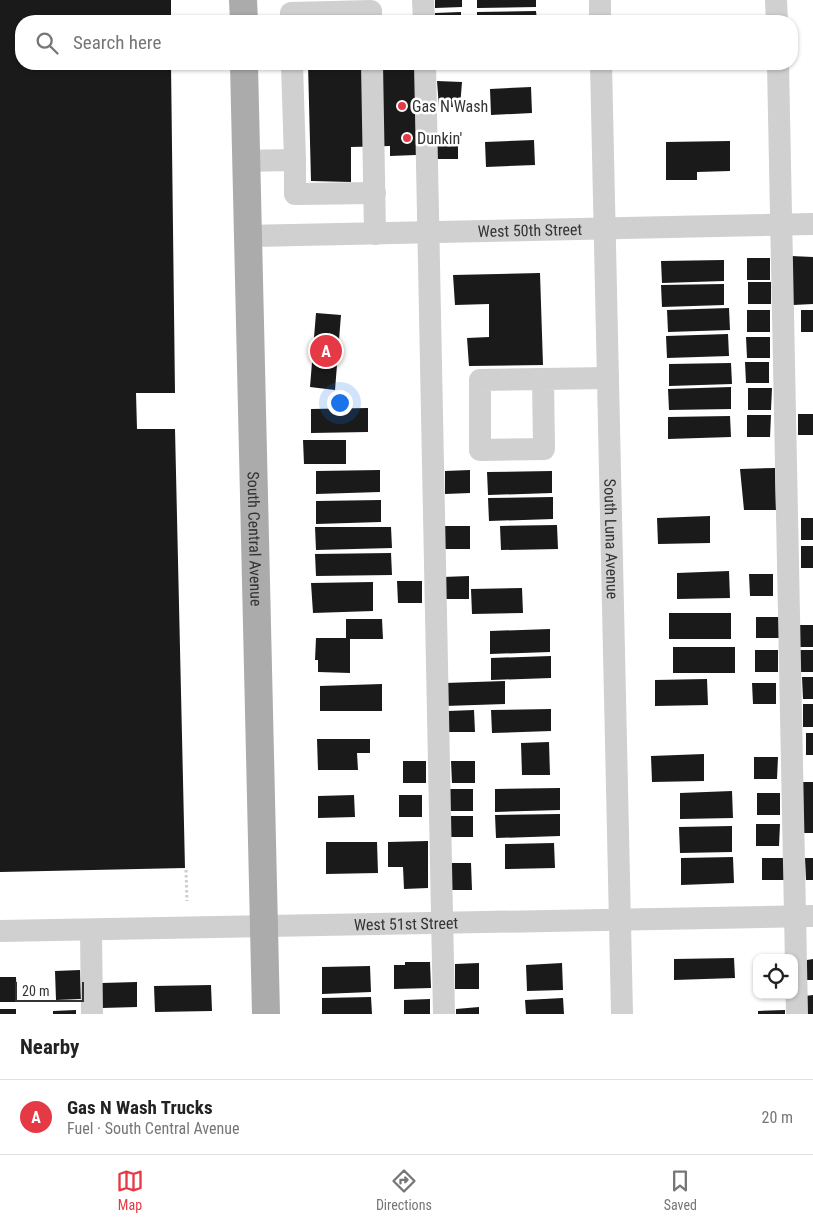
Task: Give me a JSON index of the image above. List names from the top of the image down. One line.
{"streets":{"main road":["South Central Avenue"],"street":["West 50th Street","South Luna Avenue","West 51st Street"]},"crossings":[["West 50th Street","South Central Avenue"],["West 50th Street","South Luna Avenue"],["South Central Avenue","West 51st Street"],["South Luna Avenue","West 51st Street"]],"places":["Gas N Wash","Dunkin'"],"scale_bar":"20 m","page":{"search":"Search here","pins":"A","scale":"20 m","heading":"Nearby","list":[{"mark":"A","name":"Gas N Wash Trucks","note":"Fuel · South Central Avenue","value":"20 m"}],"nav":["Map","Directions","Saved"]}}
